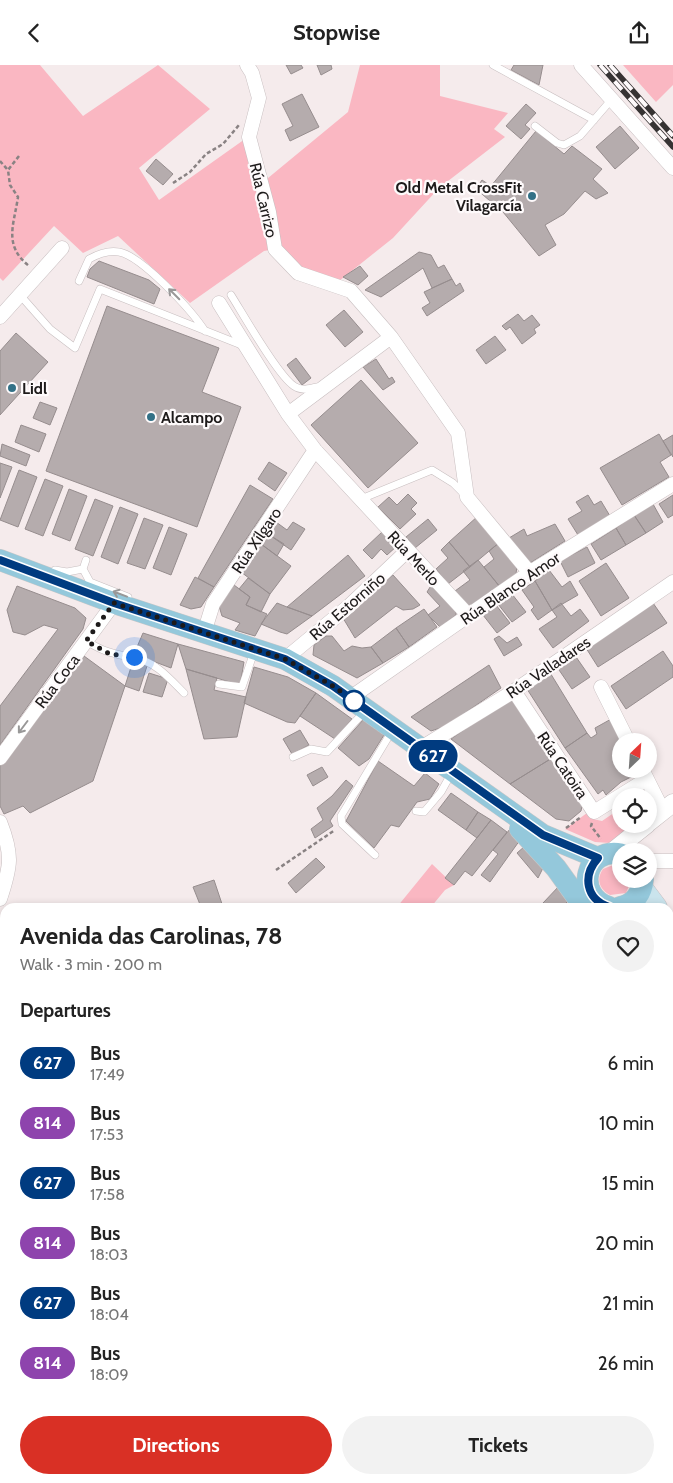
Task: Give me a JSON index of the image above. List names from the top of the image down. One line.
{"streets":{"street":["Rúa Carrizo","Rúa Xílgaro","Rúa Merlo","Rúa Blanco Amor","Rúa Estorniño","Rúa Valladares","Rúa Coca","Rúa Catoira"]},"crossings":[["Rúa Merlo","Rúa Blanco Amor"],["Rúa Merlo","Rúa Estorniño"],["Rúa Valladares","Rúa Catoira"]],"one_way":["Rúa Coca"],"places":["Old Metal CrossFit Vilagarcía","Lidl","Alcampo"],"lines":["bus line 627"],"north":"top right","page":{"header":"Stopwise","on_map":"627","heading":[["Avenida das Carolinas, 78","Walk · 3 min · 200 m"],"Departures"],"list":[{"mark":"627","name":"Bus","note":"17:49","value":"6 min"},{"mark":"814","name":"Bus","note":"17:53","value":"10 min"},{"mark":"627","name":"Bus","note":"17:58","value":"15 min"},{"mark":"814","name":"Bus","note":"18:03","value":"20 min"},{"mark":"627","name":"Bus","note":"18:04","value":"21 min"},{"mark":"814","name":"Bus","note":"18:09","value":"26 min"}],"buttons":["Directions","Tickets"]}}
